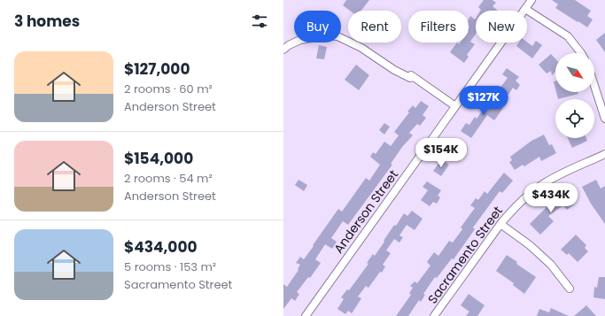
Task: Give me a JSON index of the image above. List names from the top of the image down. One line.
{"streets":{"street":["Anderson Street","Sacramento Street"]},"north":"bottom right","page":{"heading":"3 homes","chip":["Buy","Rent","Filters","New"],"list":[{"name":"$127,000","note":"2 rooms · 60 m² · Anderson Street"},{"name":"$154,000","note":"2 rooms · 54 m² · Anderson Street"},{"name":"$434,000","note":"5 rooms · 153 m² · Sacramento Street"}],"price":["$127K","$154K","$434K"]}}
